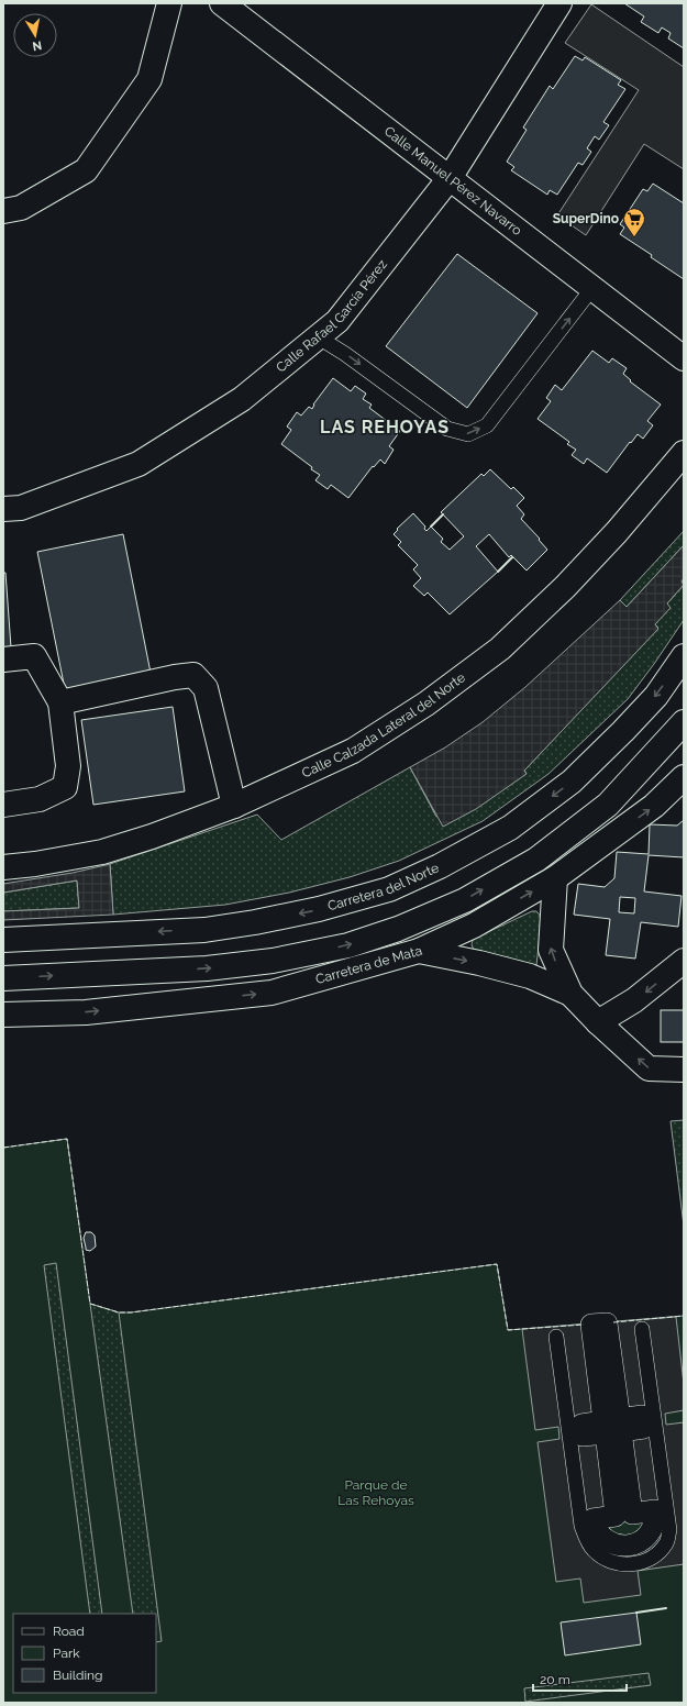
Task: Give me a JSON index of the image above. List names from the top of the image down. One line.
{"streets":{"street":["Calle Manuel Pérez Navarro","Calle Rafael García Pérez","Calle Calzada Lateral del Norte","Carretera del Norte","Carretera de Mata"]},"crossings":[["Calle Manuel Pérez Navarro","Calle Rafael García Pérez"]],"districts":["LAS REHOYAS"],"parks":["Parque de Las Rehoyas"],"places":{"supermarket":["SuperDino"]},"legend":["Road","Park","Building"],"scale_bar":"20 m","north":"bottom"}
